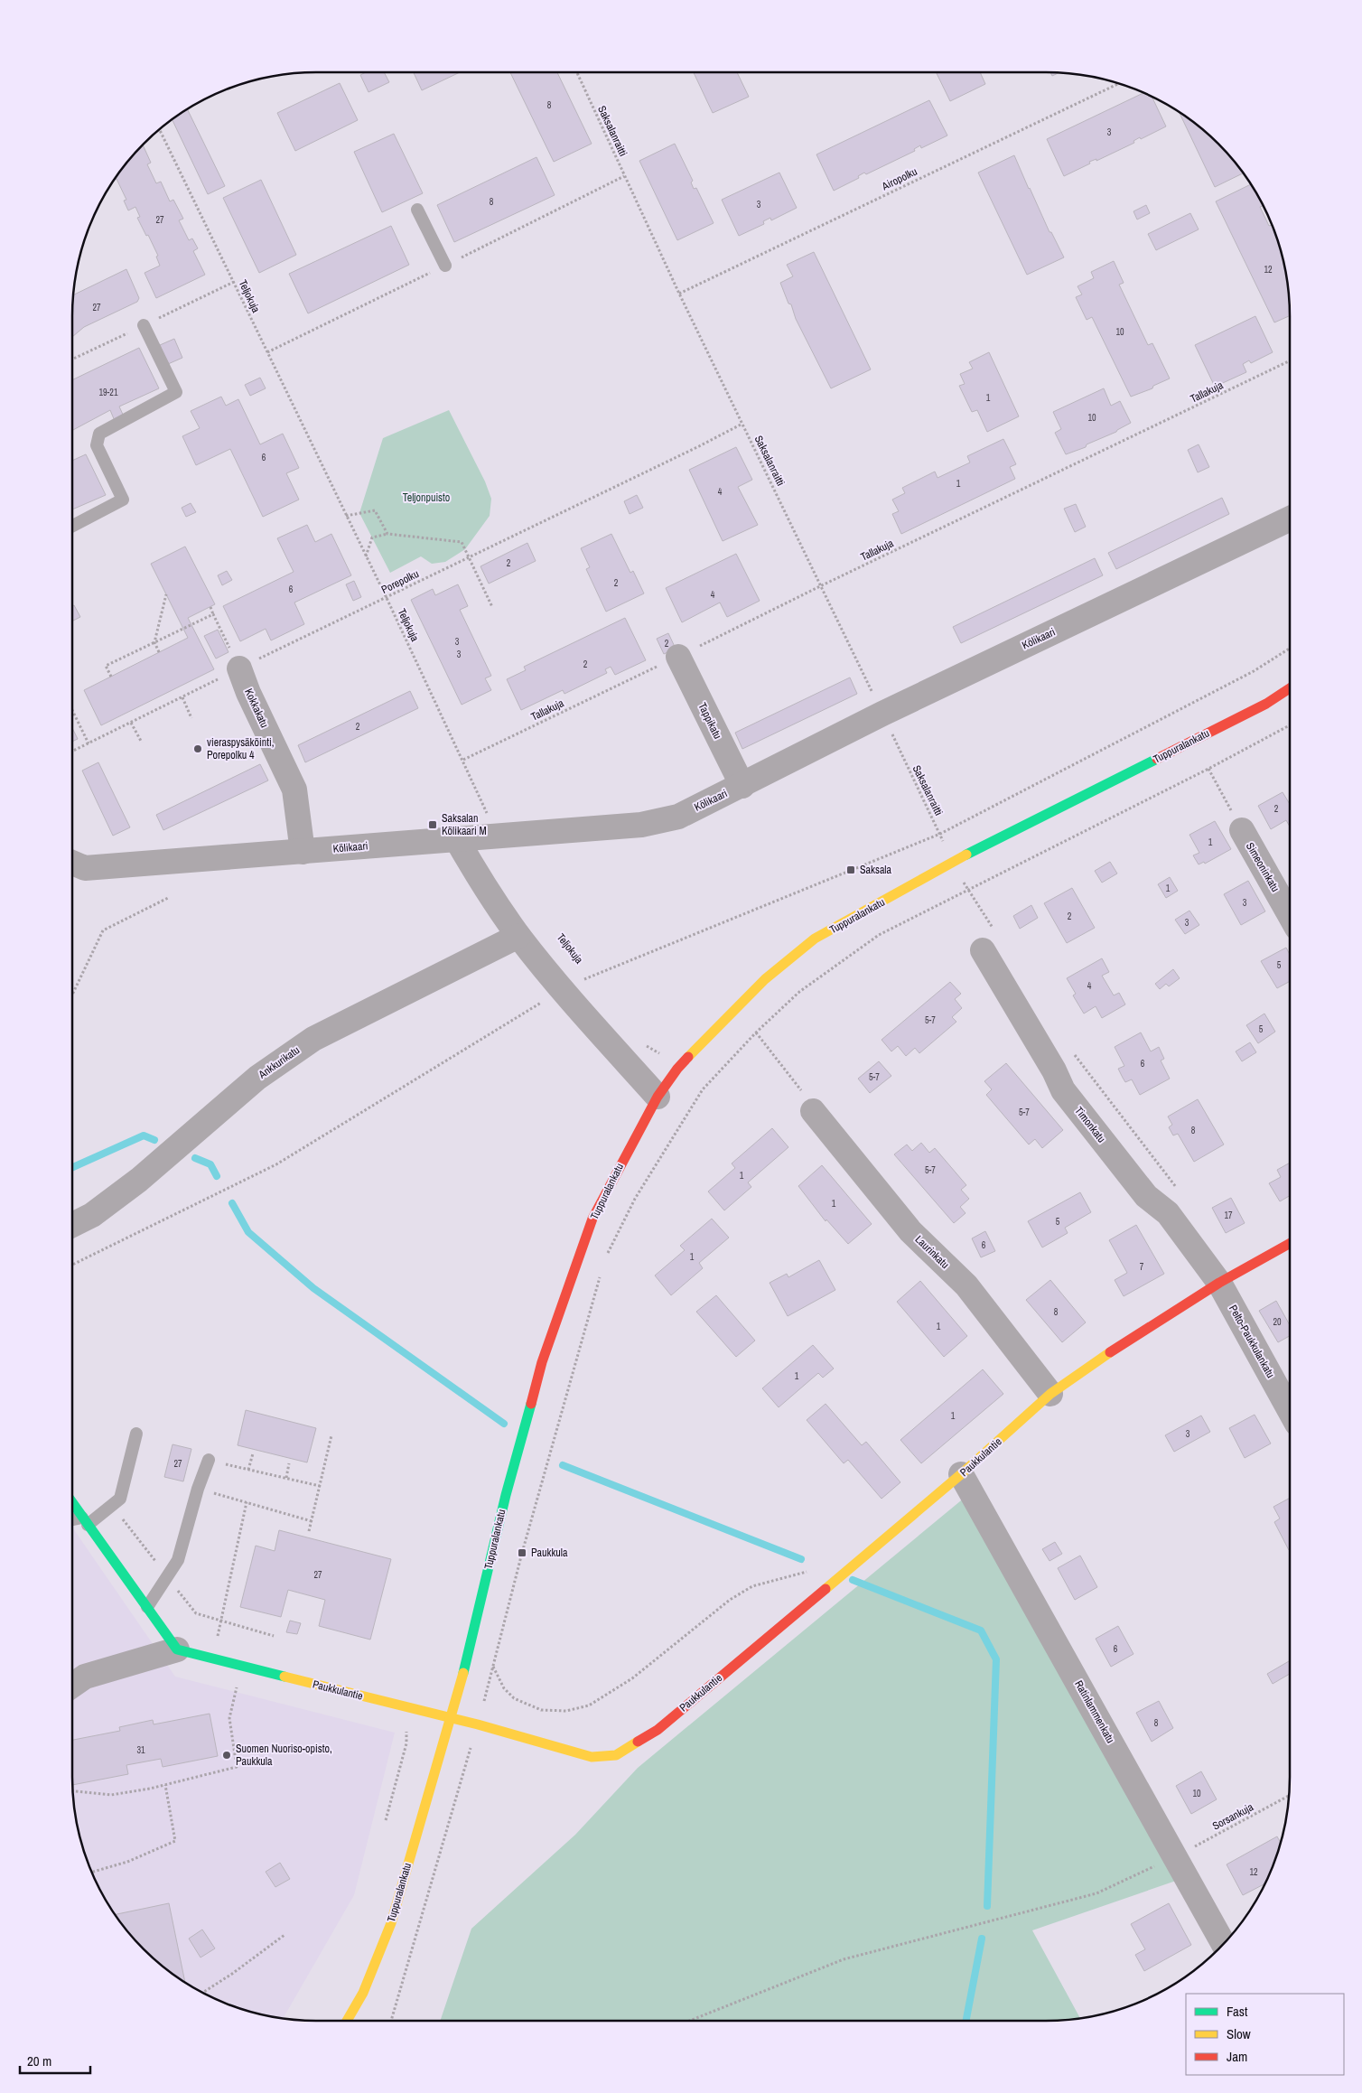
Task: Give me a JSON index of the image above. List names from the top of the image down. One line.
{"streets":{"street":["Kölikaari","Kokkakatu","Tappikatu","Tuppuralankatu","Simeoninkatu","Ankkurikatu","Timonkatu","Laurinkatu","Pelto-Paukkulankatu","Paukkulantie","Ratinlammenkatu"],"path":["Saksalanraitti","Airopolku","Teljokuja","Tallakuja","Porepolku","Sorsankuja"]},"crossings":[["Saksalanraitti","Airopolku"],["Saksalanraitti","Tallakuja"],["Saksalanraitti","Porepolku"],["Saksalanraitti","Kölikaari"],["Saksalanraitti","Tuppuralankatu"],["Saksalanraitti","Timonkatu"],["Teljokuja","Tallakuja"],["Teljokuja","Porepolku"],["Teljokuja","Kölikaari"],["Tallakuja","Tappikatu"],["Porepolku","Kokkakatu"],["Kölikaari","Kokkakatu"],["Kölikaari","Tappikatu"],["Tuppuralankatu","Paukkulantie"],["Timonkatu","Pelto-Paukkulankatu"],["Timonkatu","Paukkulantie"],["Laurinkatu","Paukkulantie"],["Pelto-Paukkulankatu","Paukkulantie"],["Paukkulantie","Ratinlammenkatu"],["Ratinlammenkatu","Sorsankuja"]],"parks":["Teljonpuisto"],"places":{"other":["vieraspysäköinti, Porepolku 4","Suomen Nuoriso-opisto, Paukkula"],"transit":["Saksalan Kölikaari M","Saksala","Paukkula"]},"house_numbers":["8","3","8","3","27","12","27","10","19-21","1","10","6","1","4","2","2","6","4","3","2","3","2","2","2","1","1","3","2","3","5","4","5-7","5","6","5-7","5-7","8","5-7","1","1","17","5","6","1","7","8","20","1","1","1","3","27","27","6","8","31","10","12"],"legend":["Fast","Slow","Jam"],"scale_bar":"20 m"}
